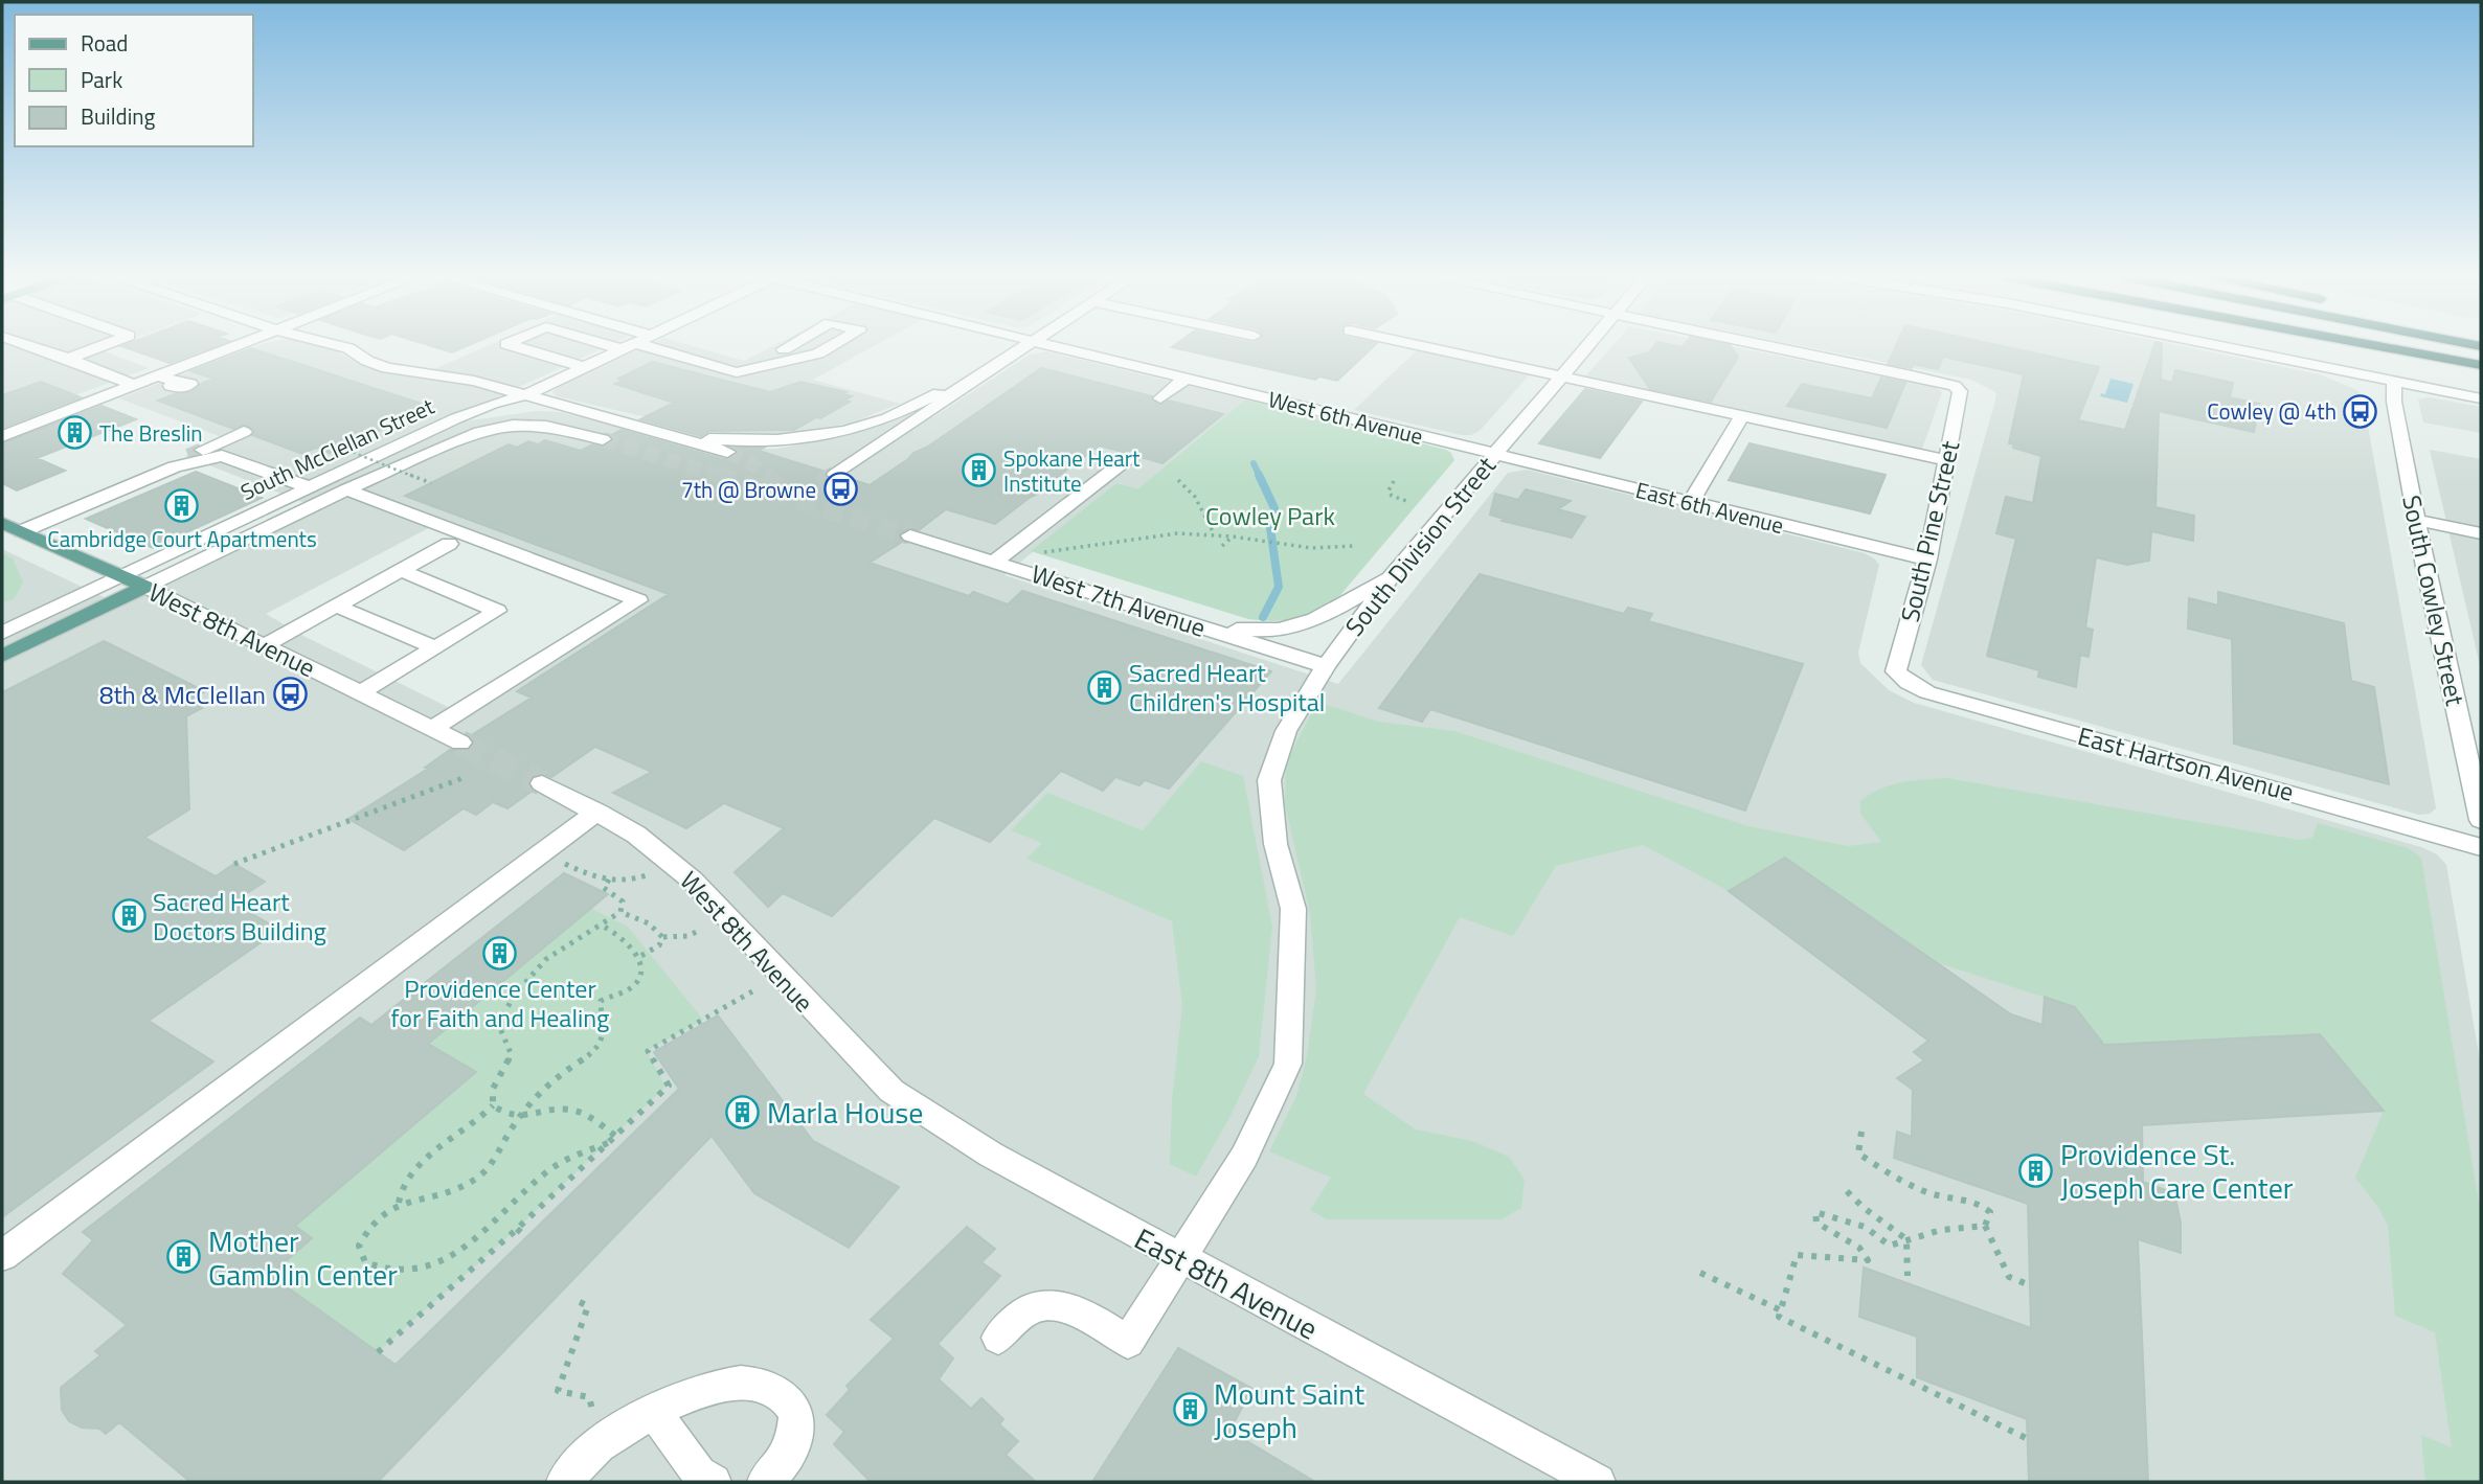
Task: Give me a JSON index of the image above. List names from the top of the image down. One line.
{"streets":{"main road":["South McClellan Street","West 8th Avenue"],"street":["West 6th Avenue","East 6th Avenue","South Pine Street","South Division Street","West 7th Avenue","South Cowley Street","East Hartson Avenue","East 8th Avenue"]},"crossings":[["West 6th Avenue","East 6th Avenue"],["West 6th Avenue","South Division Street"],["South McClellan Street","West 8th Avenue"],["East 6th Avenue","South Pine Street"],["East 6th Avenue","South Division Street"],["South Pine Street","East Hartson Avenue"],["South Division Street","West 7th Avenue"],["South Division Street","East 8th Avenue"],["West 8th Avenue","East 8th Avenue"]],"parks":["Cowley Park"],"places":{"bus stop":["Cowley @ 4th","7th @ Browne","8th & McClellan"],"building":["The Breslin","Spokane Heart Institute","Cambridge Court Apartments","Sacred Heart Children's Hospital","Sacred Heart Doctors Building","Providence Center for Faith and Healing","Marla House","Providence St. Joseph Care Center","Mother Gamblin Center","Mount Saint Joseph"]},"legend":["Road","Park","Building"]}
